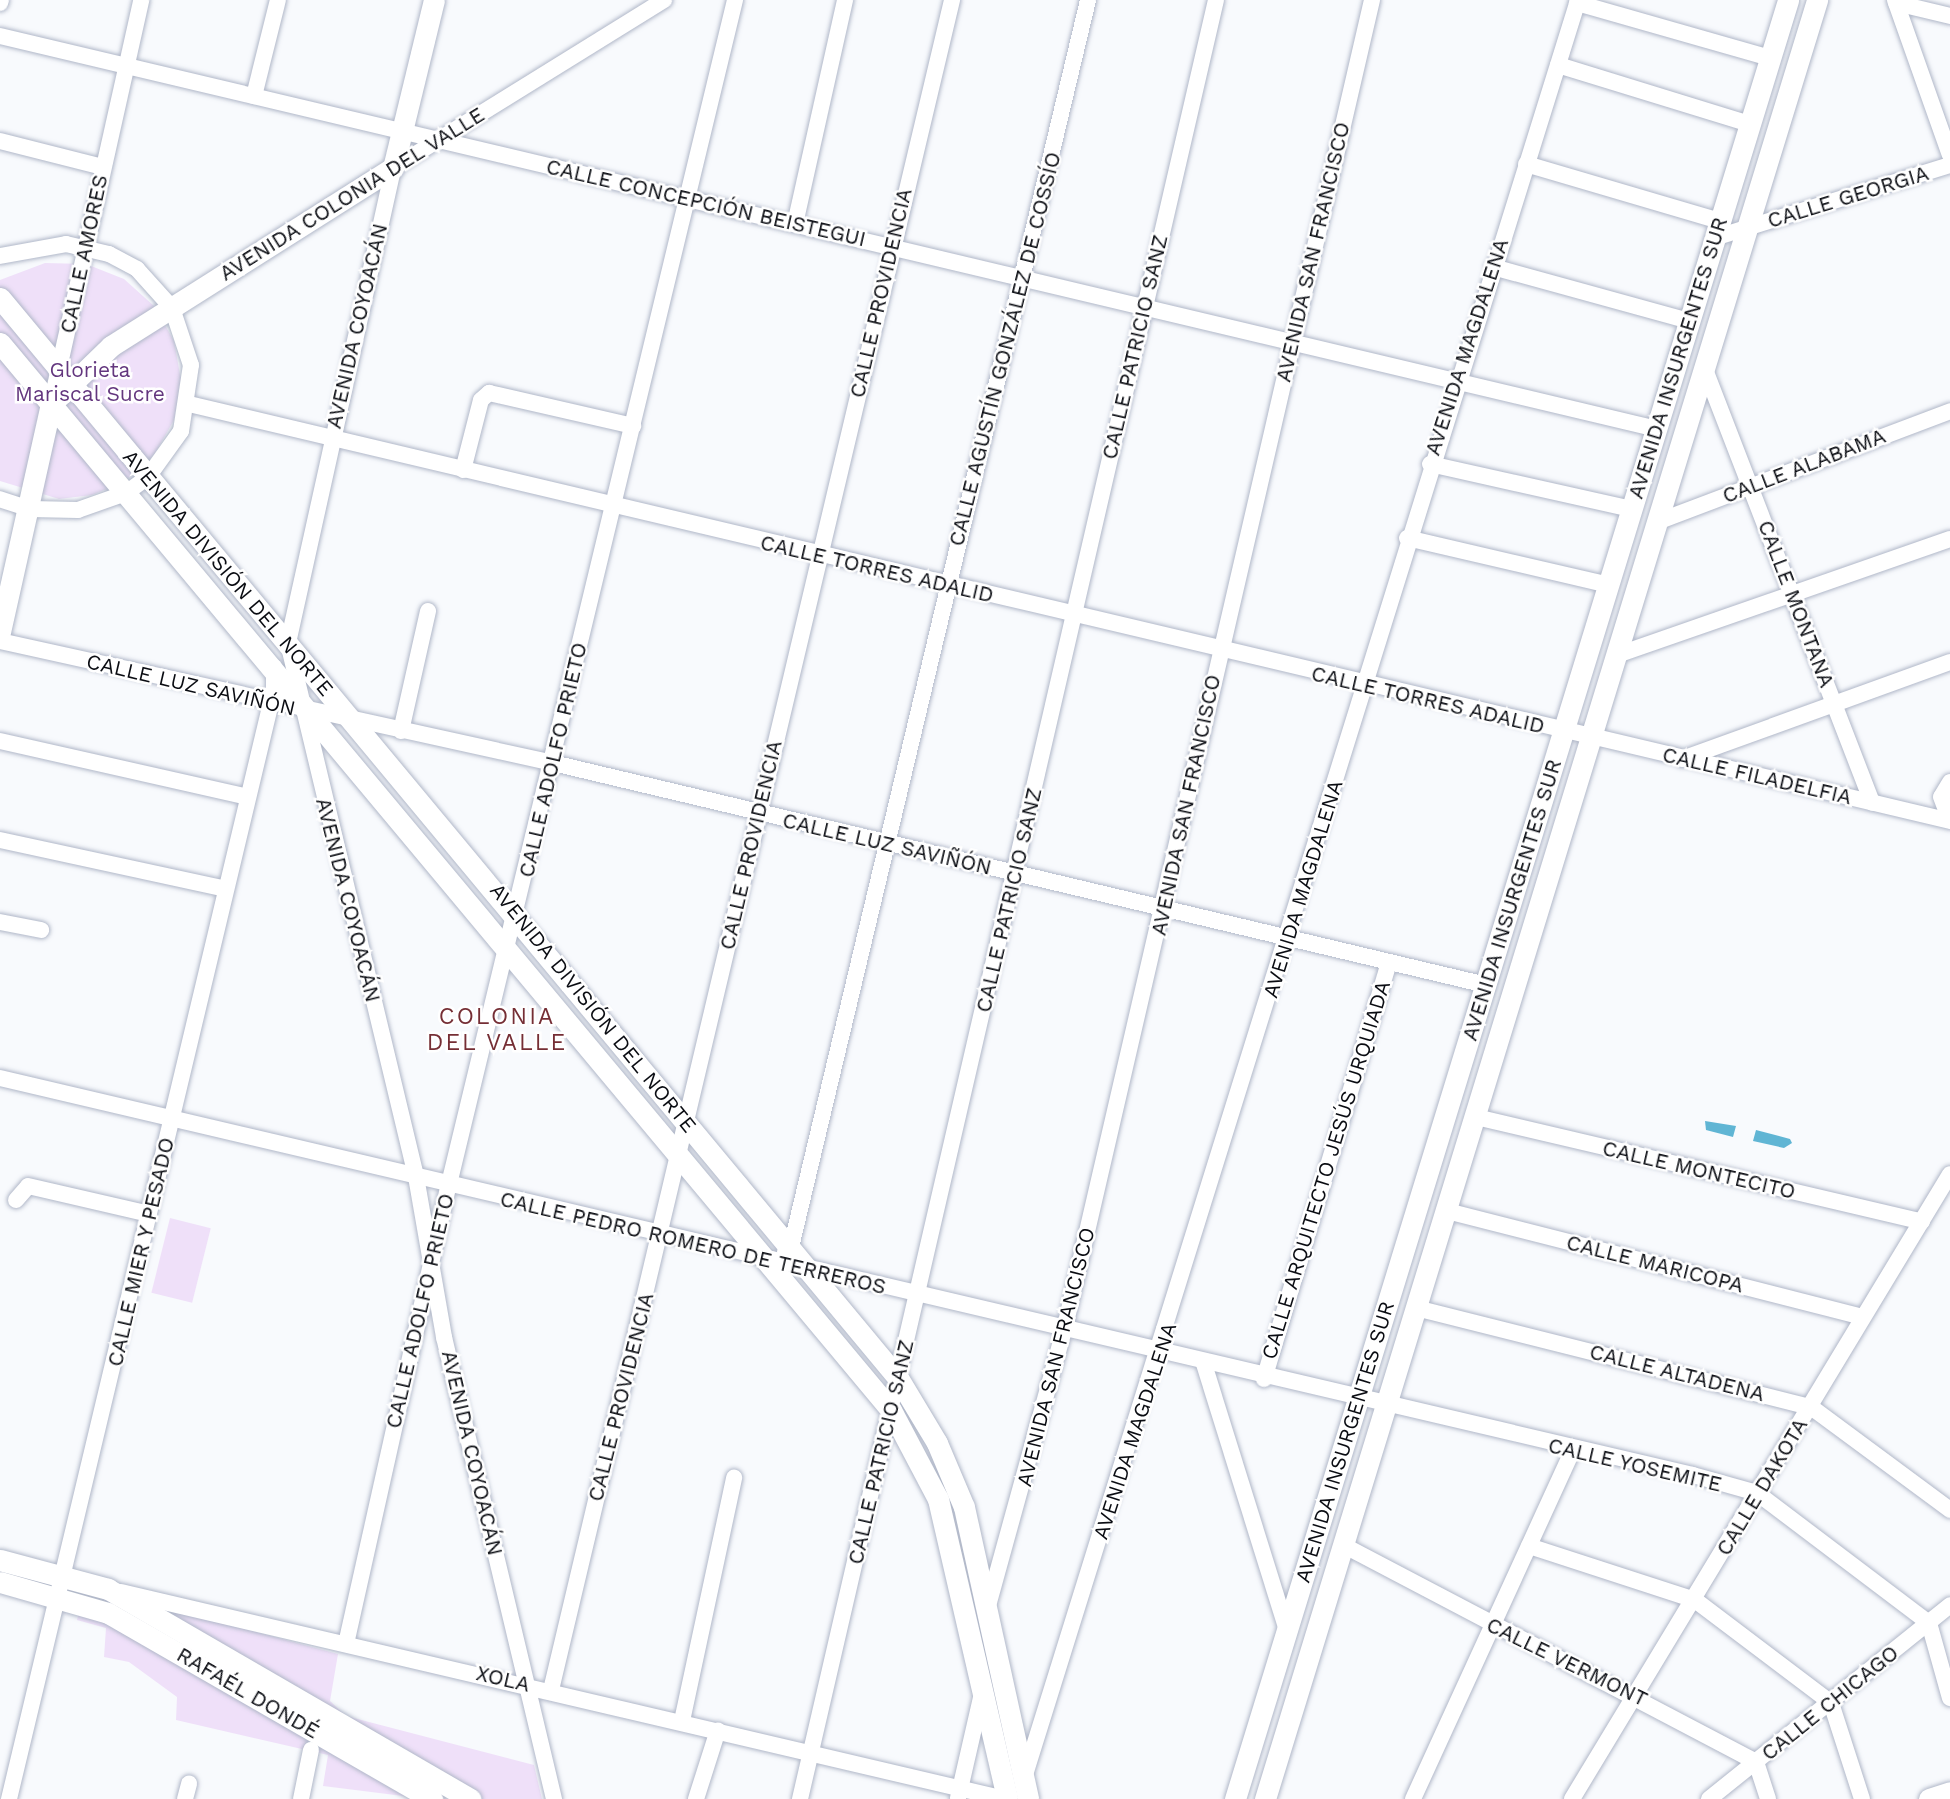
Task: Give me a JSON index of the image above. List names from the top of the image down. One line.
{"streets":{"main road":["AVENIDA COLONIA DEL VALLE","AVENIDA COYOACÁN","AVENIDA INSURGENTES SUR","AVENIDA DIVISIÓN DEL NORTE","XOLA","RAFAÉL DONDÉ"],"street":["CALLE GEORGIA","CALLE CONCEPCIÓN BEISTEGUI","AVENIDA SAN FRANCISCO","CALLE AMORES","CALLE PROVIDENCIA","CALLE PATRICIO SANZ","AVENIDA MAGDALENA","CALLE AGUSTÍN GONZÁLEZ DE COSSÍO","CALLE ALABAMA","CALLE TORRES ADALID","CALLE MONTANA","CALLE LUZ SAVIÑÓN","CALLE ADOLFO PRIETO","CALLE FILADELFIA","CALLE ARQUITECTO JESÚS URQUIADA","CALLE MONTECITO","CALLE PEDRO ROMERO DE TERREROS","CALLE MIER Y PESADO","CALLE MARICOPA","CALLE ALTADENA","CALLE YOSEMITE","CALLE DAKOTA","CALLE VERMONT","CALLE CHICAGO"]},"crossings":[["AVENIDA COLONIA DEL VALLE","CALLE CONCEPCIÓN BEISTEGUI"],["AVENIDA COLONIA DEL VALLE","CALLE AMORES"],["AVENIDA COLONIA DEL VALLE","AVENIDA COYOACÁN"],["AVENIDA COLONIA DEL VALLE","AVENIDA DIVISIÓN DEL NORTE"],["CALLE GEORGIA","AVENIDA INSURGENTES SUR"],["CALLE CONCEPCIÓN BEISTEGUI","AVENIDA SAN FRANCISCO"],["CALLE CONCEPCIÓN BEISTEGUI","CALLE AMORES"],["CALLE CONCEPCIÓN BEISTEGUI","CALLE PROVIDENCIA"],["CALLE CONCEPCIÓN BEISTEGUI","AVENIDA COYOACÁN"],["CALLE CONCEPCIÓN BEISTEGUI","CALLE PATRICIO SANZ"],["CALLE CONCEPCIÓN BEISTEGUI","AVENIDA MAGDALENA"],["CALLE CONCEPCIÓN BEISTEGUI","CALLE AGUSTÍN GONZÁLEZ DE COSSÍO"],["CALLE CONCEPCIÓN BEISTEGUI","AVENIDA INSURGENTES SUR"],["CALLE CONCEPCIÓN BEISTEGUI","CALLE ADOLFO PRIETO"],["AVENIDA SAN FRANCISCO","CALLE TORRES ADALID"],["AVENIDA SAN FRANCISCO","AVENIDA DIVISIÓN DEL NORTE"],["AVENIDA SAN FRANCISCO","CALLE LUZ SAVIÑÓN"],["AVENIDA SAN FRANCISCO","CALLE PEDRO ROMERO DE TERREROS"],["CALLE AMORES","AVENIDA DIVISIÓN DEL NORTE"],["CALLE PROVIDENCIA","CALLE TORRES ADALID"],["CALLE PROVIDENCIA","AVENIDA DIVISIÓN DEL NORTE"],["CALLE PROVIDENCIA","CALLE LUZ SAVIÑÓN"],["CALLE PROVIDENCIA","CALLE PEDRO ROMERO DE TERREROS"],["CALLE PROVIDENCIA","XOLA"],["AVENIDA COYOACÁN","CALLE TORRES ADALID"],["AVENIDA COYOACÁN","AVENIDA DIVISIÓN DEL NORTE"],["AVENIDA COYOACÁN","CALLE LUZ SAVIÑÓN"],["AVENIDA COYOACÁN","CALLE ADOLFO PRIETO"],["AVENIDA COYOACÁN","CALLE PEDRO ROMERO DE TERREROS"],["AVENIDA COYOACÁN","XOLA"],["CALLE PATRICIO SANZ","CALLE TORRES ADALID"],["CALLE PATRICIO SANZ","AVENIDA DIVISIÓN DEL NORTE"],["CALLE PATRICIO SANZ","CALLE LUZ SAVIÑÓN"],["CALLE PATRICIO SANZ","CALLE PEDRO ROMERO DE TERREROS"],["CALLE PATRICIO SANZ","XOLA"],["AVENIDA MAGDALENA","CALLE TORRES ADALID"],["AVENIDA MAGDALENA","AVENIDA DIVISIÓN DEL NORTE"],["AVENIDA MAGDALENA","CALLE LUZ SAVIÑÓN"],["AVENIDA MAGDALENA","CALLE PEDRO ROMERO DE TERREROS"],["CALLE AGUSTÍN GONZÁLEZ DE COSSÍO","CALLE TORRES ADALID"],["CALLE AGUSTÍN GONZÁLEZ DE COSSÍO","AVENIDA DIVISIÓN DEL NORTE"],["CALLE AGUSTÍN GONZÁLEZ DE COSSÍO","CALLE LUZ SAVIÑÓN"],["AVENIDA INSURGENTES SUR","CALLE ALABAMA"],["AVENIDA INSURGENTES SUR","CALLE TORRES ADALID"],["AVENIDA INSURGENTES SUR","CALLE MONTANA"],["AVENIDA INSURGENTES SUR","CALLE LUZ SAVIÑÓN"],["AVENIDA INSURGENTES SUR","CALLE FILADELFIA"],["AVENIDA INSURGENTES SUR","CALLE MONTECITO"],["AVENIDA INSURGENTES SUR","CALLE PEDRO ROMERO DE TERREROS"],["AVENIDA INSURGENTES SUR","CALLE MARICOPA"],["AVENIDA INSURGENTES SUR","CALLE ALTADENA"],["AVENIDA INSURGENTES SUR","CALLE YOSEMITE"],["AVENIDA INSURGENTES SUR","CALLE VERMONT"],["CALLE ALABAMA","CALLE MONTANA"],["CALLE TORRES ADALID","CALLE ADOLFO PRIETO"],["CALLE TORRES ADALID","CALLE FILADELFIA"],["AVENIDA DIVISIÓN DEL NORTE","CALLE LUZ SAVIÑÓN"],["AVENIDA DIVISIÓN DEL NORTE","CALLE ADOLFO PRIETO"],["AVENIDA DIVISIÓN DEL NORTE","CALLE PEDRO ROMERO DE TERREROS"],["AVENIDA DIVISIÓN DEL NORTE","CALLE MIER Y PESADO"],["AVENIDA DIVISIÓN DEL NORTE","XOLA"],["CALLE MONTANA","CALLE FILADELFIA"],["CALLE LUZ SAVIÑÓN","CALLE ADOLFO PRIETO"],["CALLE LUZ SAVIÑÓN","CALLE ARQUITECTO JESÚS URQUIADA"],["CALLE LUZ SAVIÑÓN","CALLE MIER Y PESADO"],["CALLE ADOLFO PRIETO","CALLE PEDRO ROMERO DE TERREROS"],["CALLE ADOLFO PRIETO","XOLA"],["CALLE ARQUITECTO JESÚS URQUIADA","CALLE PEDRO ROMERO DE TERREROS"],["CALLE MONTECITO","CALLE DAKOTA"],["CALLE PEDRO ROMERO DE TERREROS","CALLE MIER Y PESADO"],["CALLE PEDRO ROMERO DE TERREROS","CALLE YOSEMITE"],["CALLE MIER Y PESADO","XOLA"],["CALLE MIER Y PESADO","RAFAÉL DONDÉ"],["CALLE MARICOPA","CALLE DAKOTA"],["CALLE ALTADENA","CALLE DAKOTA"],["CALLE YOSEMITE","CALLE DAKOTA"],["CALLE YOSEMITE","CALLE CHICAGO"],["CALLE DAKOTA","CALLE VERMONT"],["CALLE VERMONT","CALLE CHICAGO"],["XOLA","RAFAÉL DONDÉ"]],"districts":["COLONIA DEL VALLE"],"parks":["Glorieta Mariscal Sucre"]}
